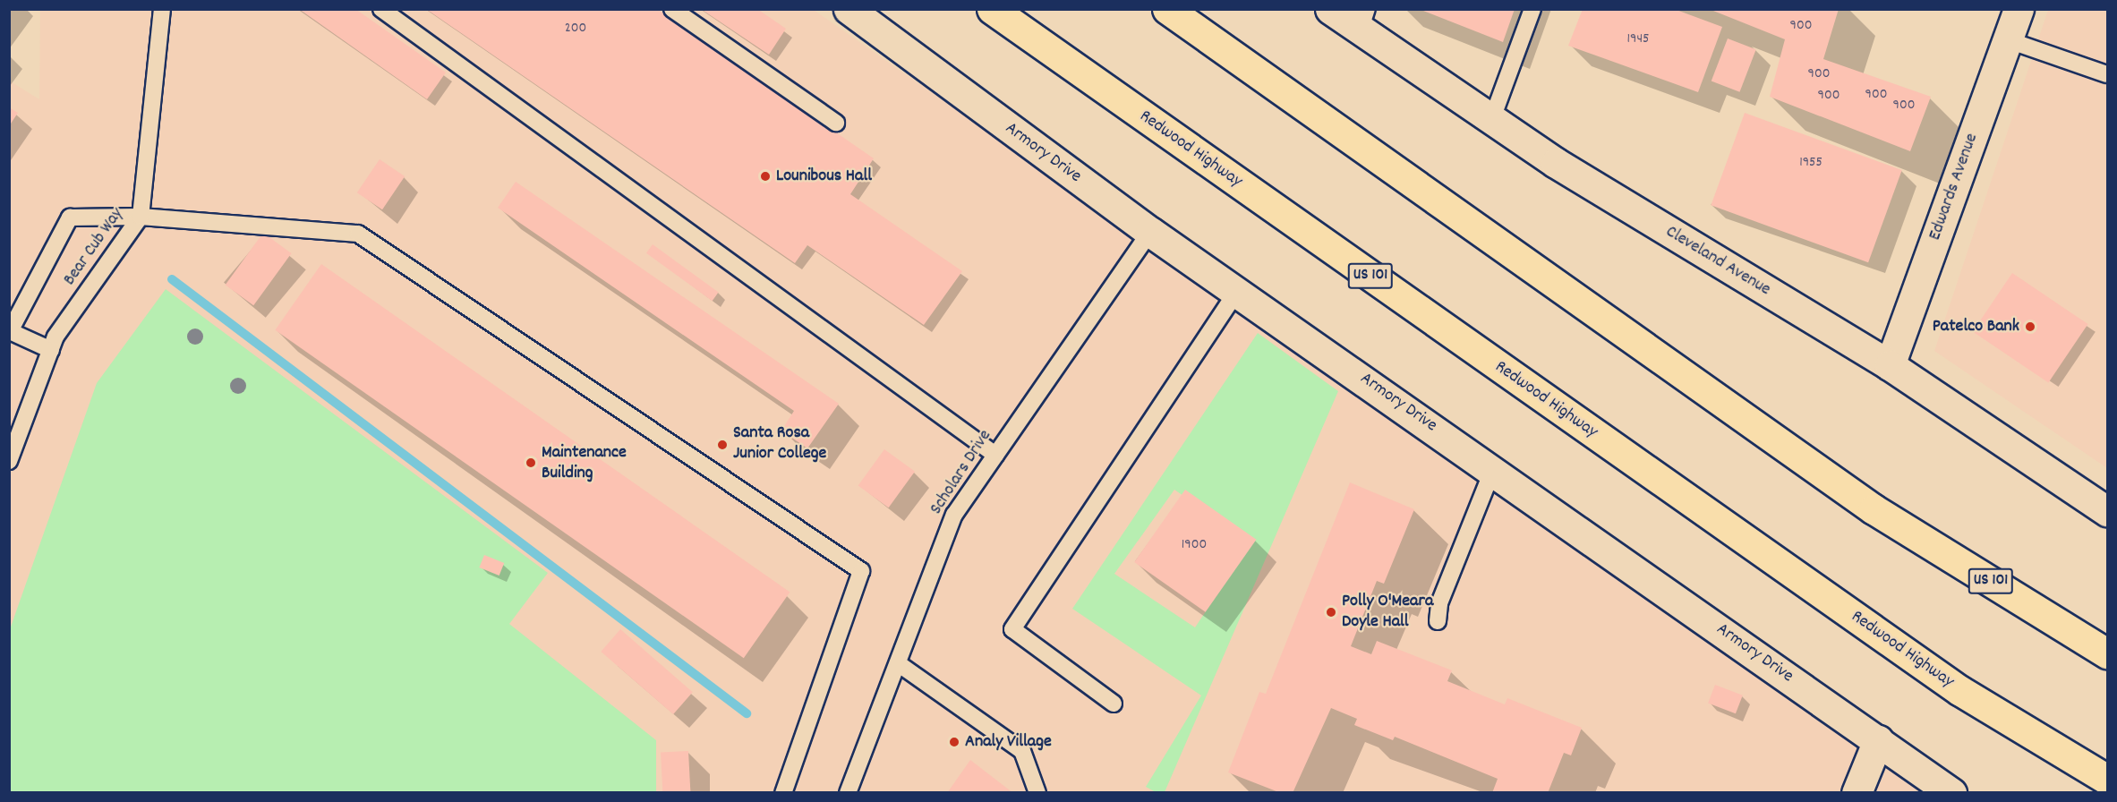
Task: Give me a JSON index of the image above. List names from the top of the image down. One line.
{"streets":{"highway":["Redwood Highway","US 101"],"street":["Armory Drive","Edwards Avenue","Cleveland Avenue"],"lane":["Bear Cub Way","Scholars Drive"]},"crossings":[["Armory Drive","Scholars Drive"],["Edwards Avenue","Cleveland Avenue"]],"places":["Lounibous Hall","Patelco Bank","Santa Rosa Junior College","Maintenance Building","Polly O'Meara Doyle Hall","Analy Village"],"house_numbers":["900","200","1945","900","900","900","900","1955","1900"]}
